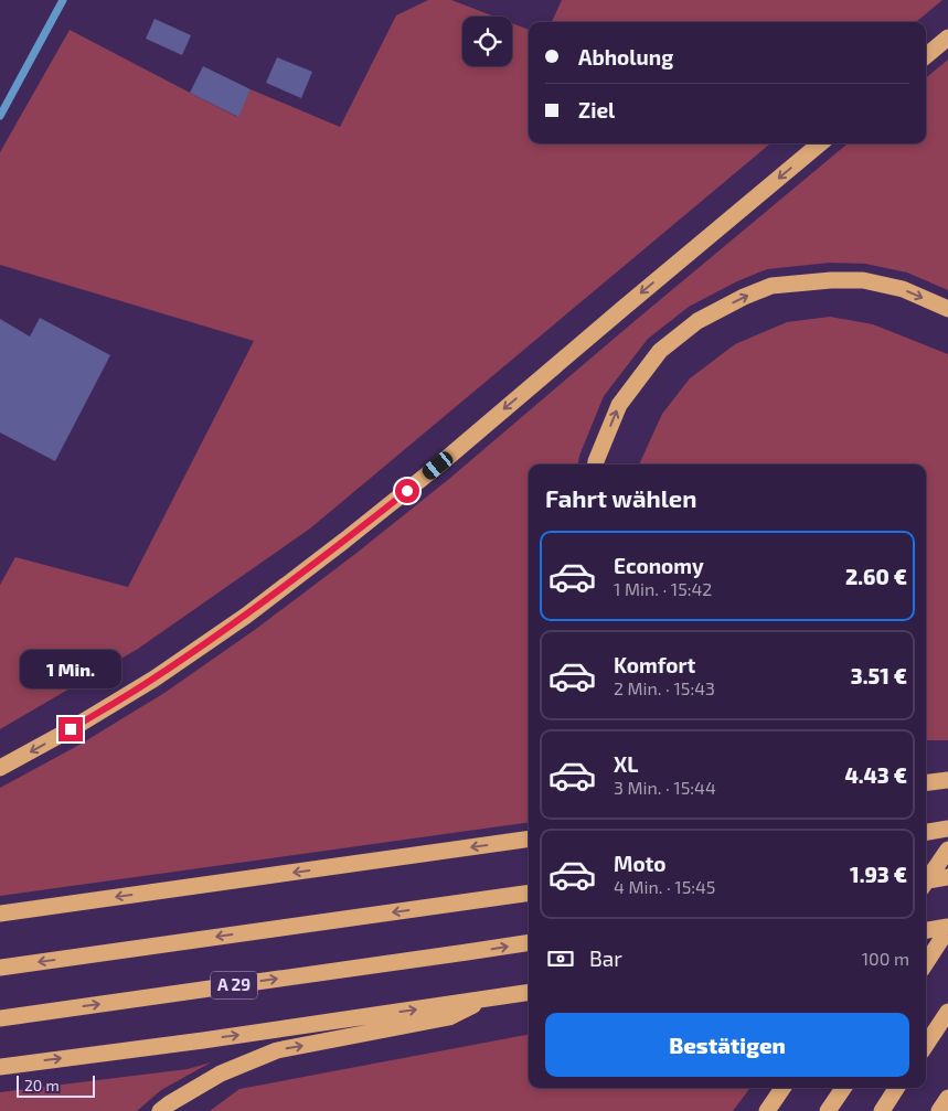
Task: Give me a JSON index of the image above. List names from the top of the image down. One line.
{"streets":{"highway":["A 29"]},"scale_bar":"20 m","page":{"banner":["Abholung","Ziel"],"heading":"Fahrt wählen","list":[{"name":"Economy","note":"1 Min. · 15:42","value":"2.60 €"},{"name":"Komfort","note":"2 Min. · 15:43","value":"3.51 €"},{"name":"XL","note":"3 Min. · 15:44","value":"4.43 €"},{"name":"Moto","note":"4 Min. · 15:45","value":"1.93 €"}],"bubble":"1 Min.","pay":["Bar","100 m"],"buttons":"Bestätigen","scale":"20 m"}}
